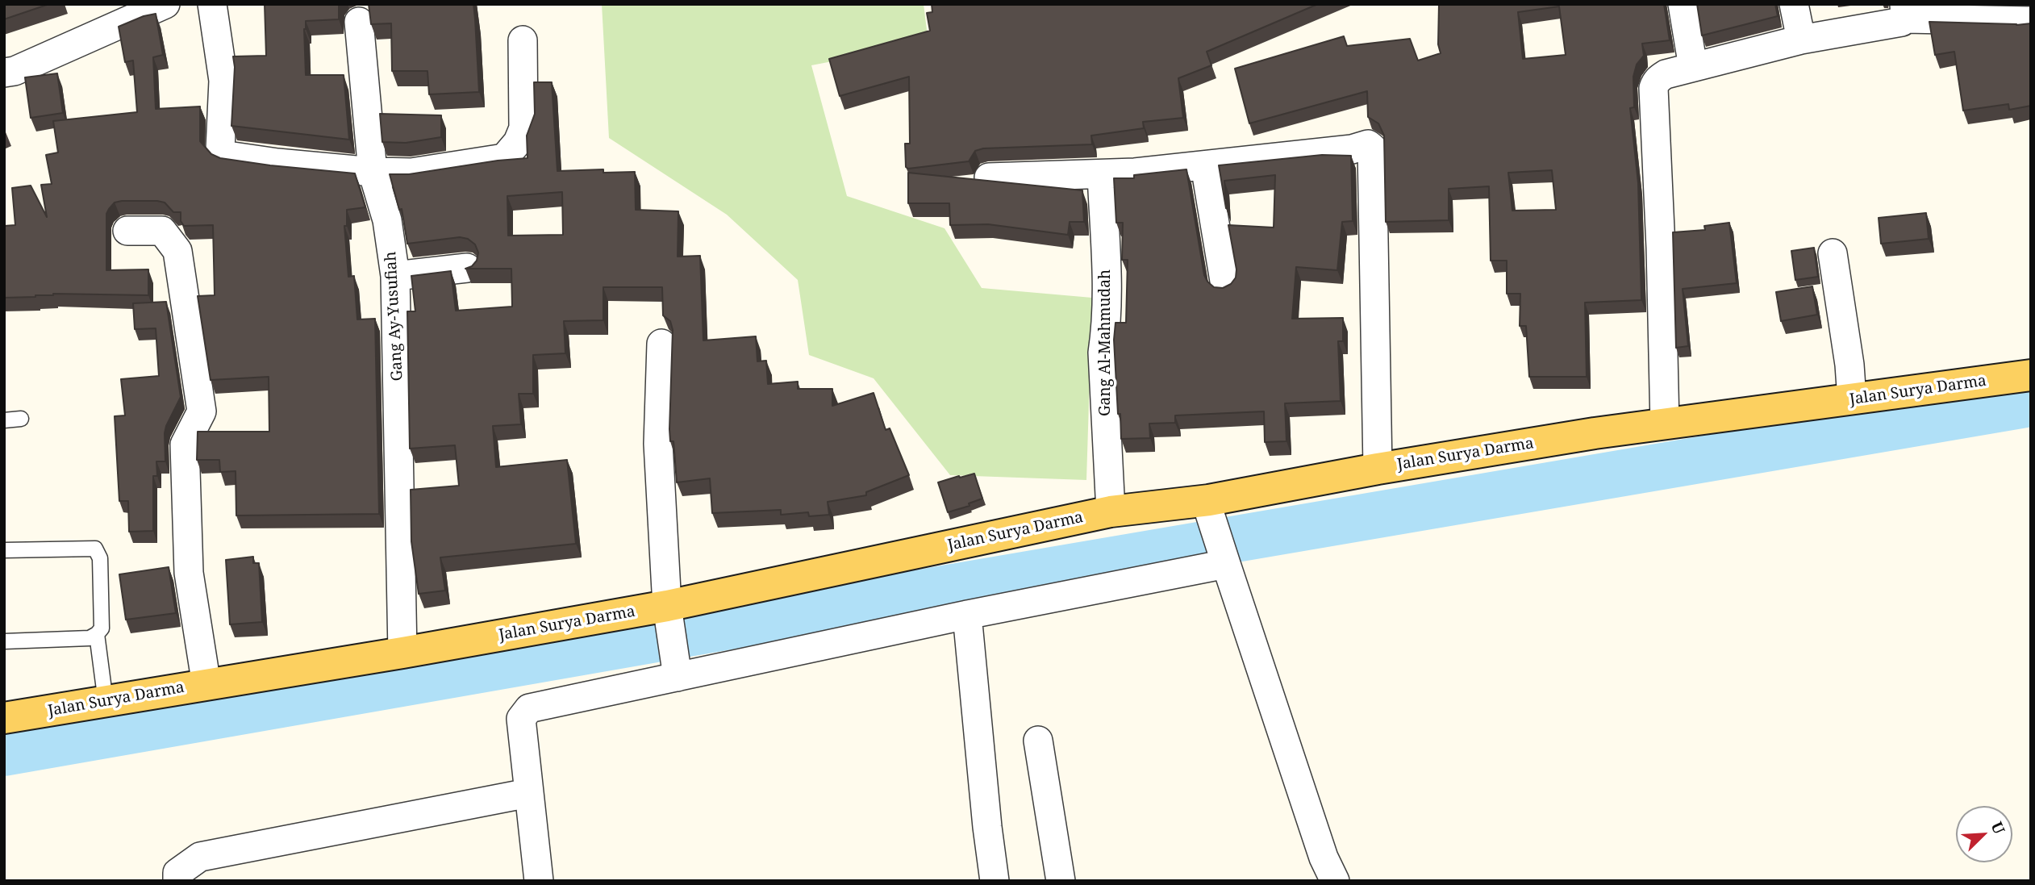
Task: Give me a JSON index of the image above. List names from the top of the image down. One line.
{"streets":{"main road":["Jalan Surya Darma"],"street":["Gang Ay-Yusufiah","Gang Al-Mahmudah"]},"crossings":[["Gang Ay-Yusufiah","Jalan Surya Darma"],["Gang Al-Mahmudah","Jalan Surya Darma"]],"north":"top right"}
